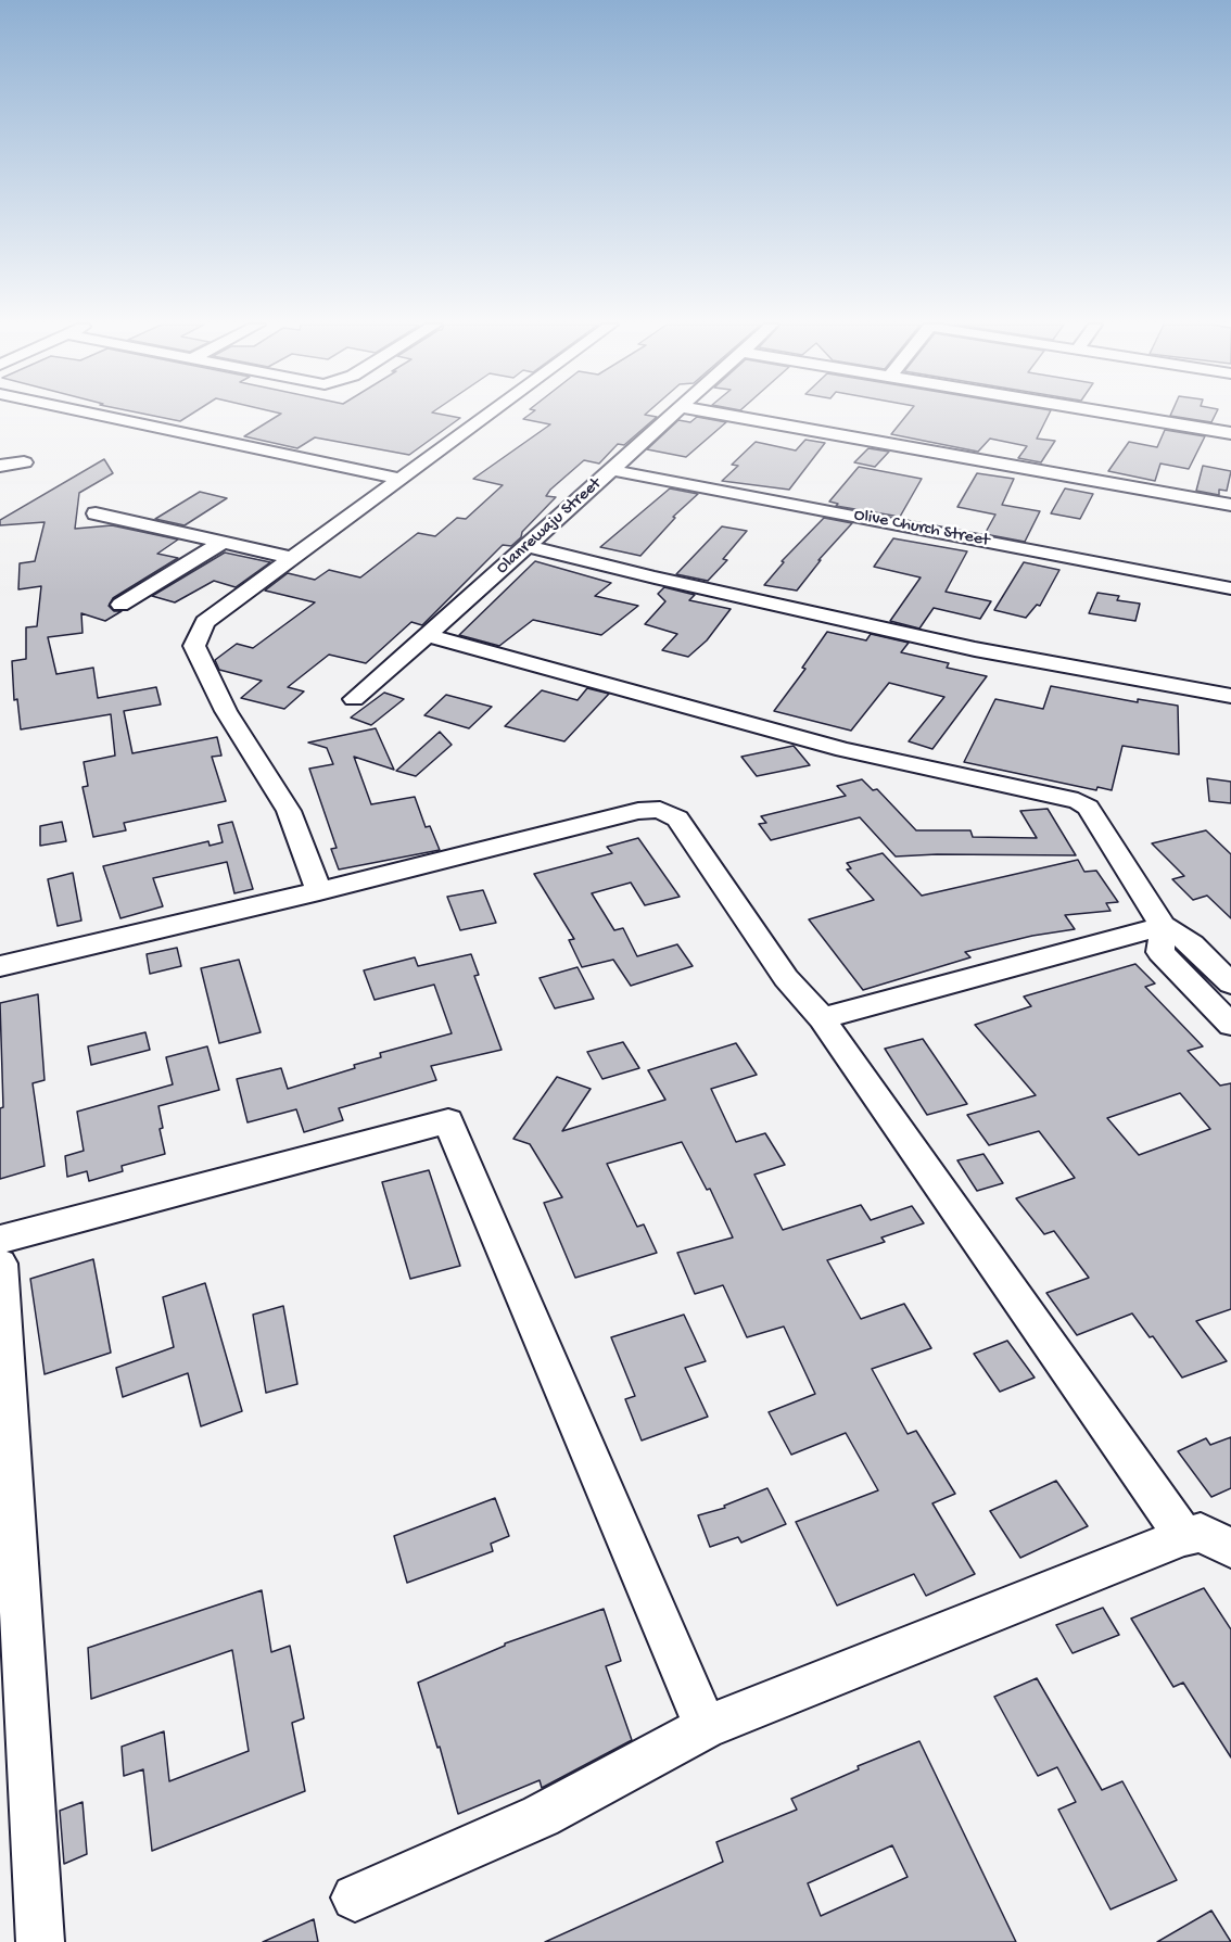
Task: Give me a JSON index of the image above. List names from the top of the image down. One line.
{"streets":{"street":["Olanrewaju Street","Olive Church Street"]},"crossings":[["Olanrewaju Street","Olive Church Street"]]}
